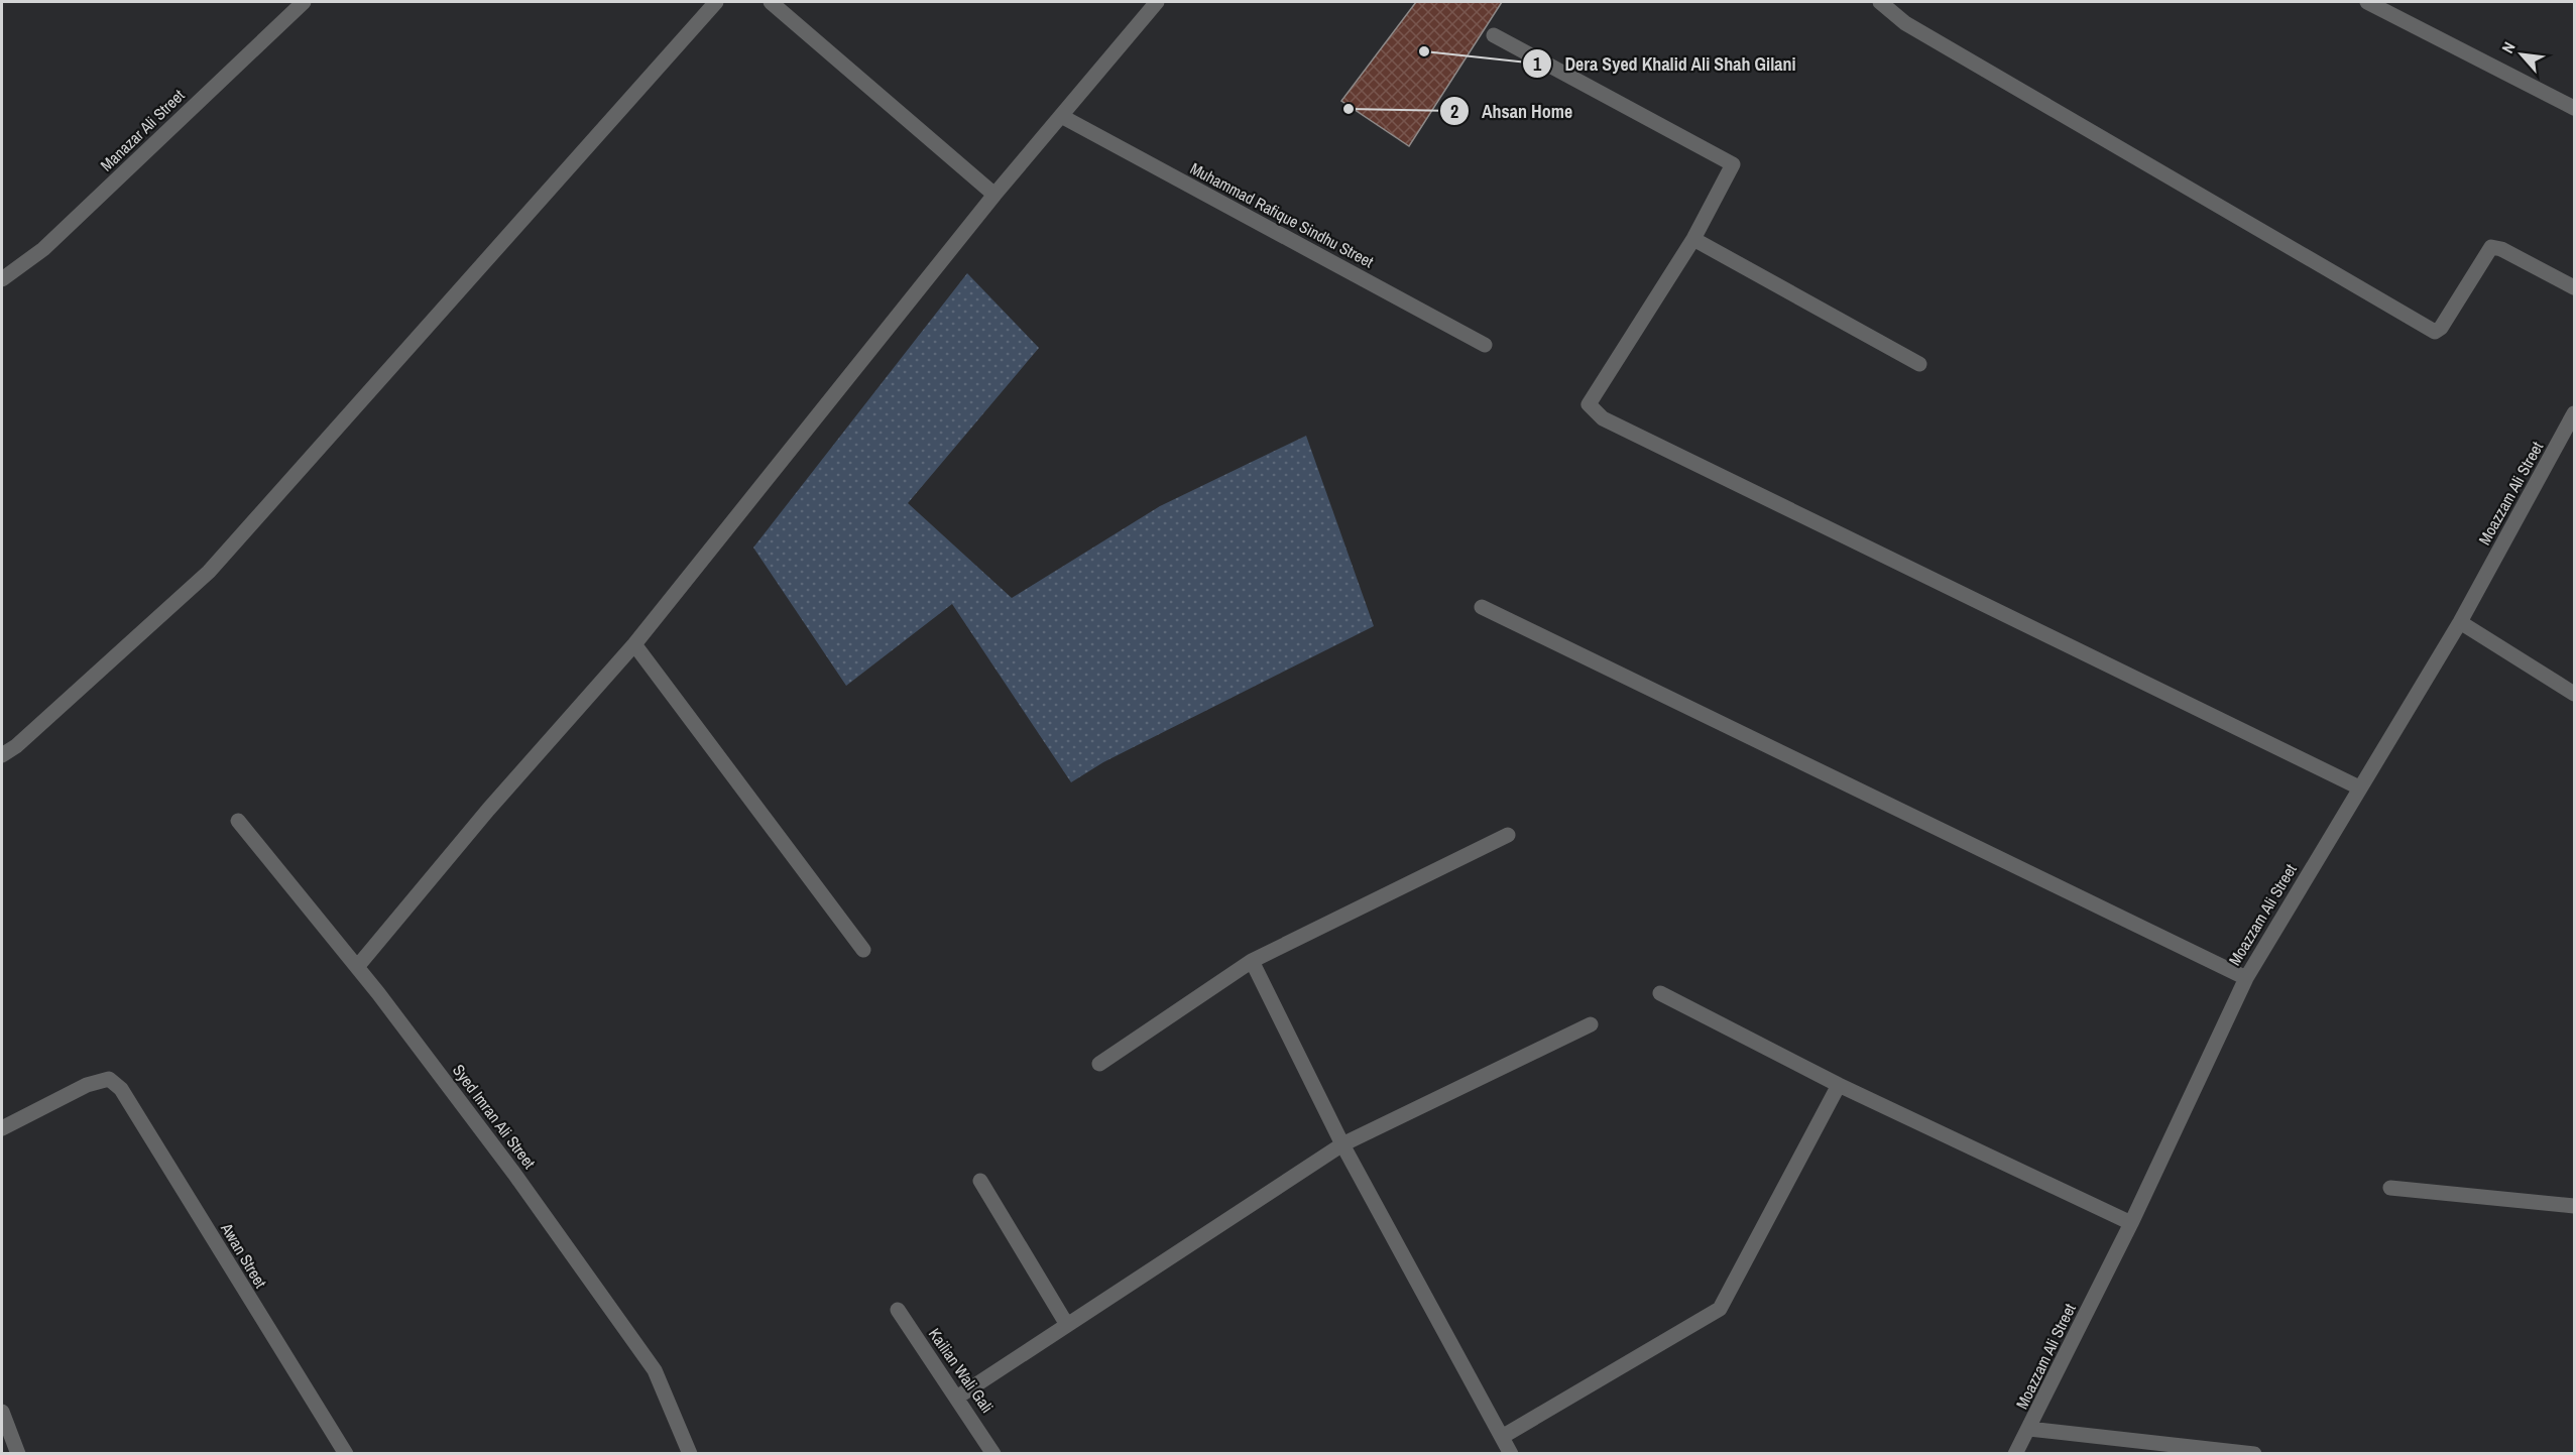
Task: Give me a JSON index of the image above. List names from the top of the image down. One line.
{"streets":{"street":["Manazar Ali Street","Muhammad Rafique Sindhu Street","Moazzam Ali Street","Syed Imran Ali Street","Awan Street","Kailian Wali Gali"]},"places":["Dera Syed Khalid Ali Shah Gilani","Ahsan Home"],"north":"top left"}
